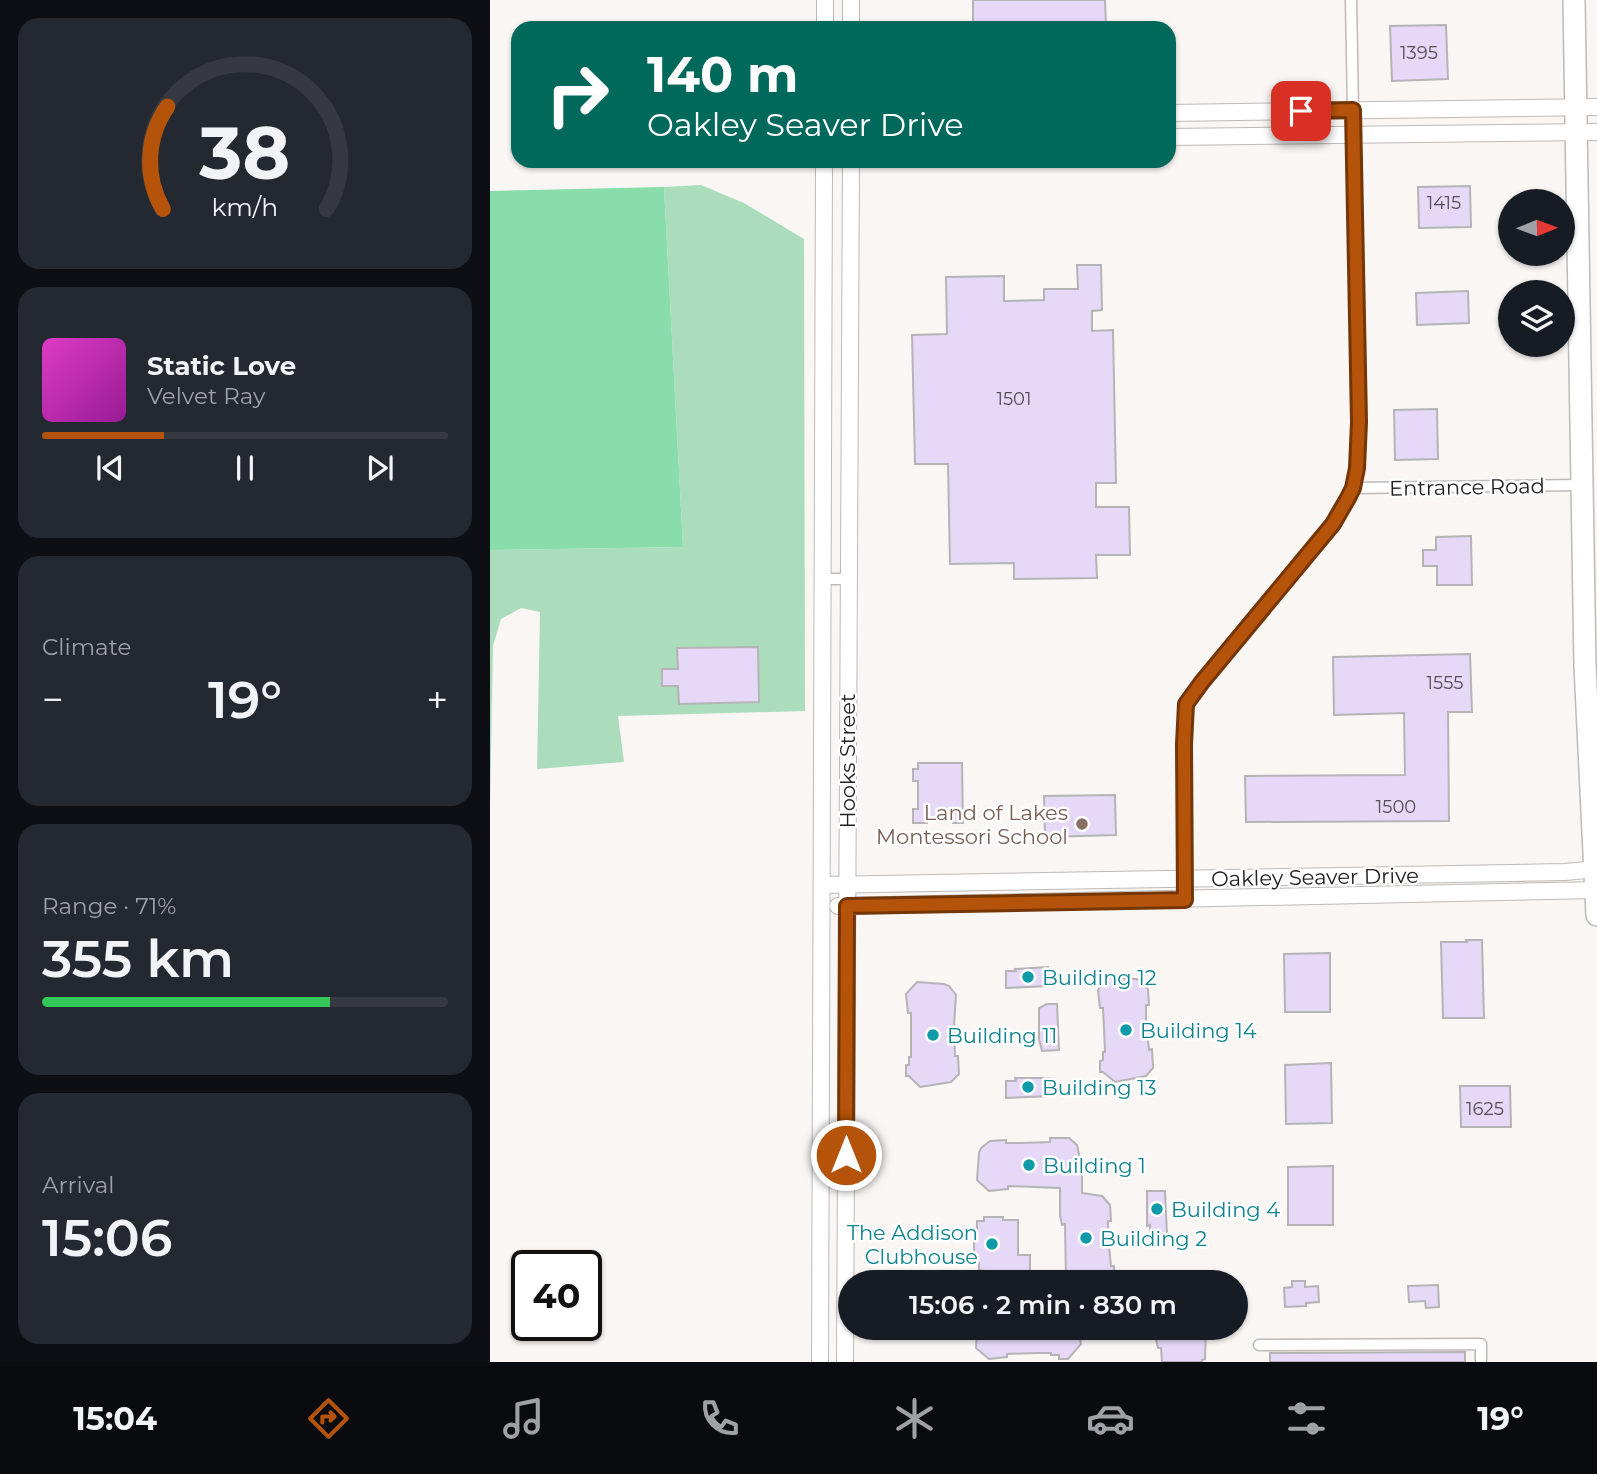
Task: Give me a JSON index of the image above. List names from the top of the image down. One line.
{"streets":{"street":["Entrance Road","Hooks Street","Oakley Seaver Drive"]},"crossings":[["Hooks Street","Oakley Seaver Drive"]],"places":["Land of Lakes Montessori School","Building 12","Building 14","Building 11","Building 13","Building 1","Building 4","Building 2","The Addison Clubhouse"],"house_numbers":["1395","1415","1501","1555","1500","1625"],"north":"right","page":{"turn":["140 m","Oakley Seaver Drive"],"song":["Static Love","Velvet Ray"],"tile":["Climate",["Range · 71%","355 km"],["Arrival","15:06"]],"heat":["−","19°","+"],"limit":"40","trip":"15:06 · 2 min · 830 m","tabs":["15:04","19°"],"gauge":["38","km/h"]}}
